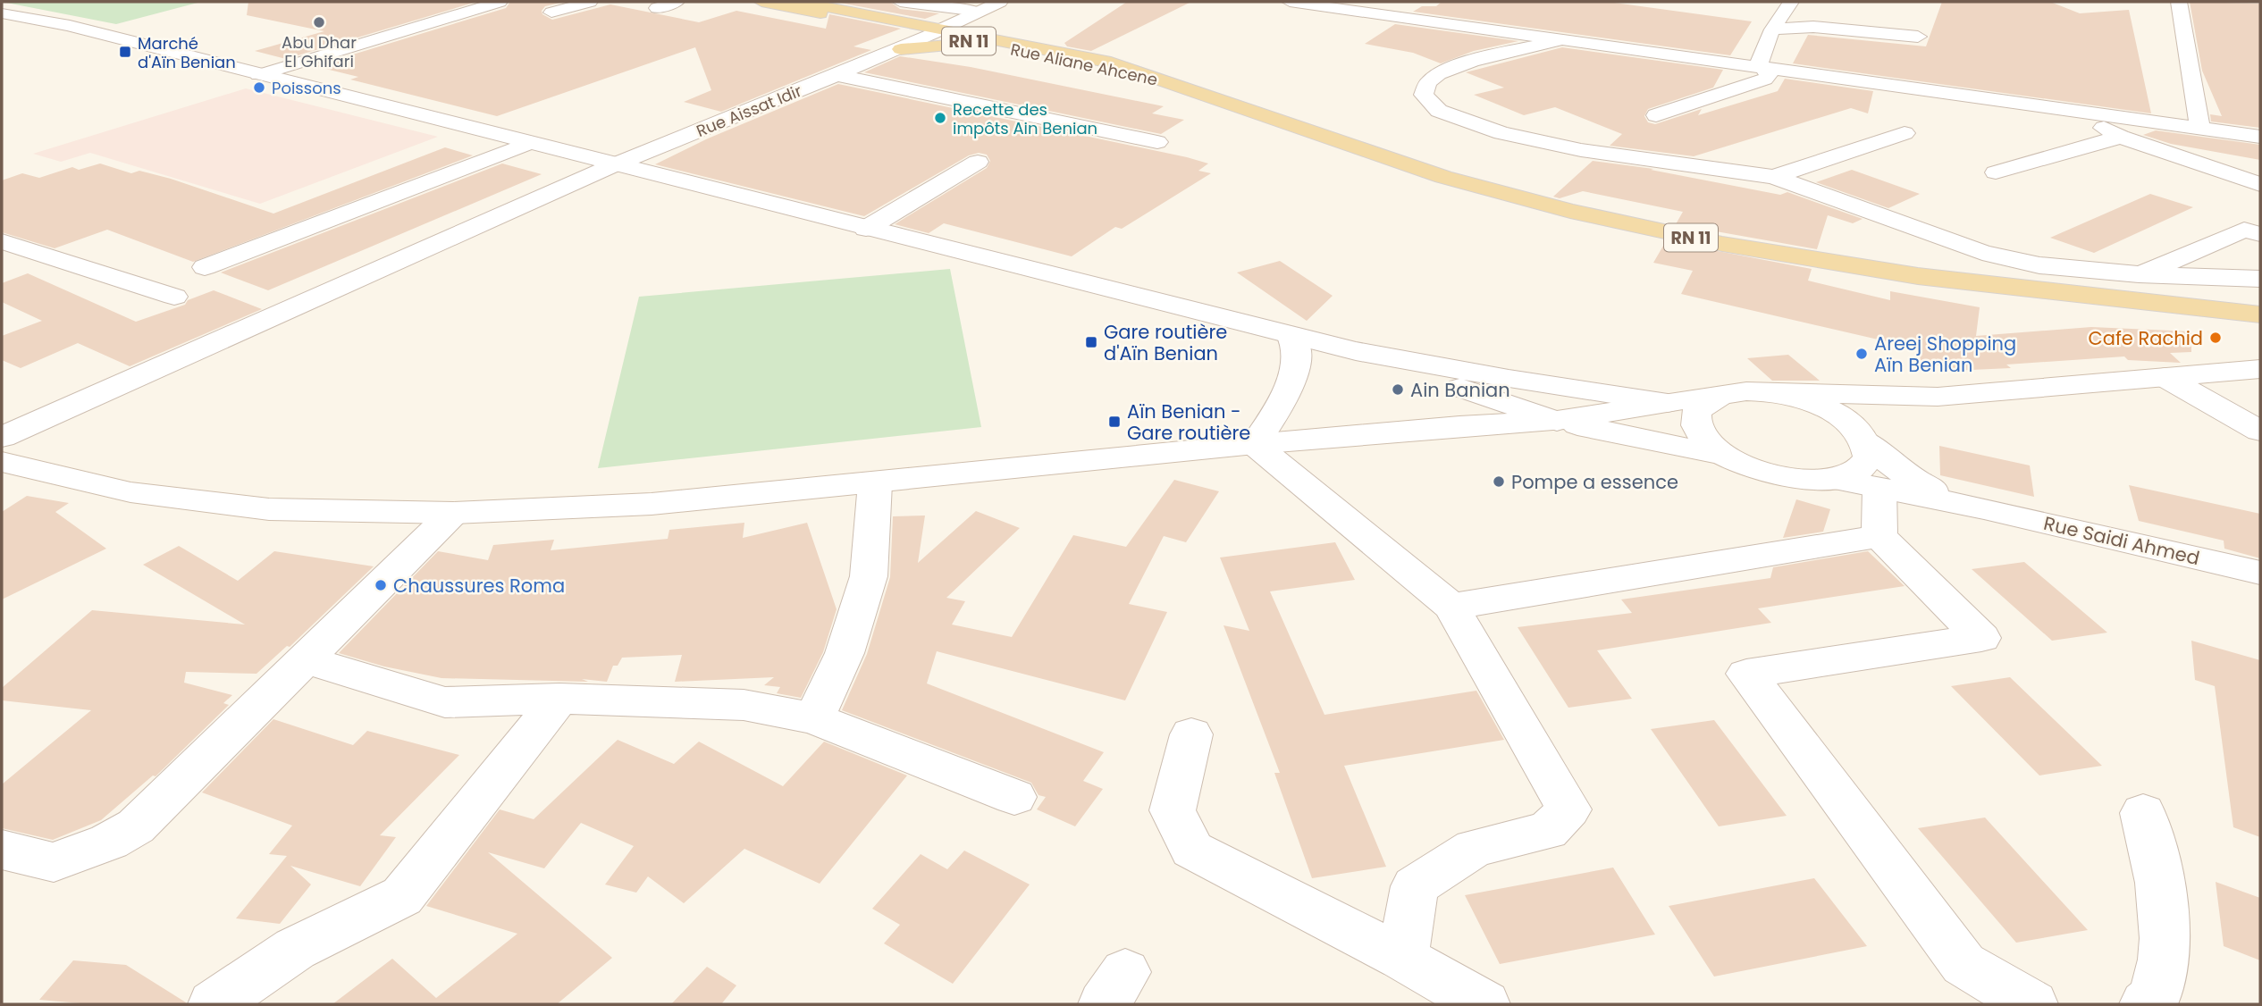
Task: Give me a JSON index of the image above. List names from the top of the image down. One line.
{"streets":{"main road":["RN 11","Rue Aliane Ahcene"],"street":["Rue Aissat Idir","Rue Saidi Ahmed"]},"crossings":[["RN 11","Rue Aliane Ahcene"],["Rue Aliane Ahcene","Rue Aissat Idir"]],"places":{"other":["Abu Dhar El Ghifari","Poissons","Recette des impôts Ain Benian","Cafe Rachid","Areej Shopping Aïn Benian","Ain Banian","Pompe a essence","Chaussures Roma"],"transit":["Marché d'Aïn Benian","Gare routière d'Aïn Benian","Aïn Benian - Gare routière"]}}
